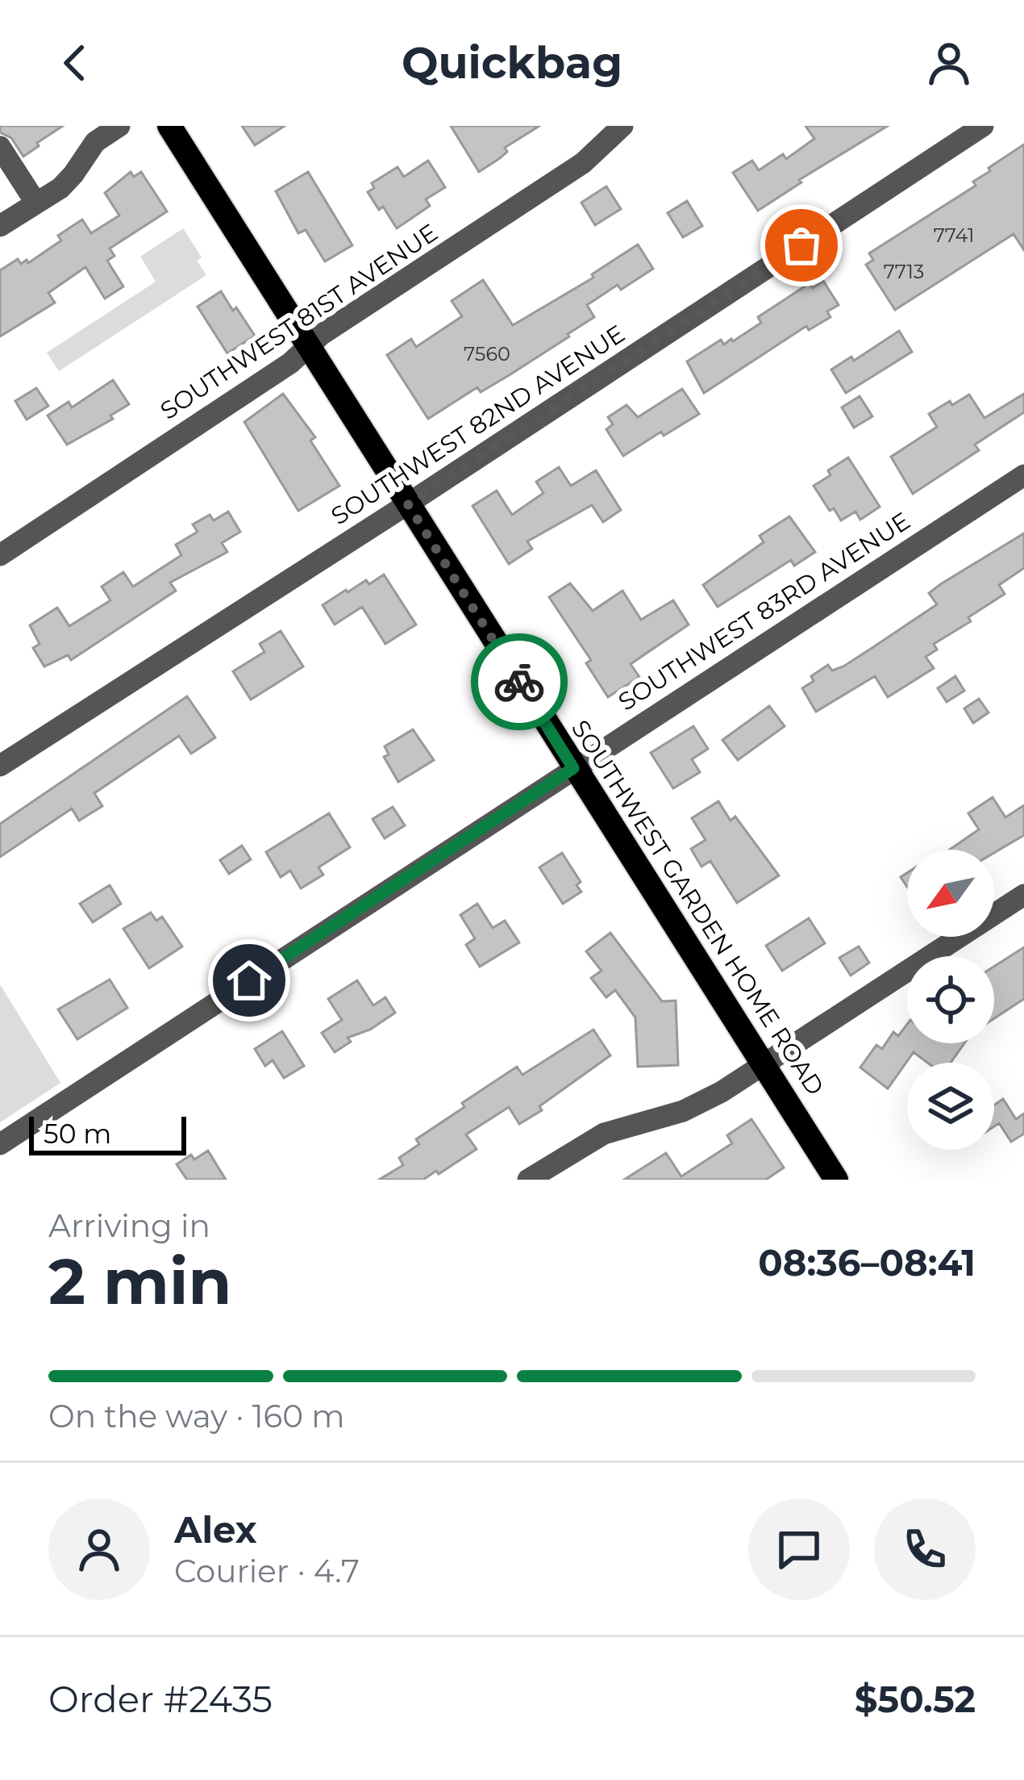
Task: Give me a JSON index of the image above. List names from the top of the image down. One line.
{"streets":{"main road":["SOUTHWEST GARDEN HOME ROAD"],"street":["SOUTHWEST 81ST AVENUE","SOUTHWEST 82ND AVENUE","SOUTHWEST 83RD AVENUE"]},"crossings":[["SOUTHWEST 81ST AVENUE","SOUTHWEST GARDEN HOME ROAD"],["SOUTHWEST 82ND AVENUE","SOUTHWEST GARDEN HOME ROAD"],["SOUTHWEST 83RD AVENUE","SOUTHWEST GARDEN HOME ROAD"]],"house_numbers":["7741","7713","7560"],"scale_bar":"50 m","north":"bottom left","page":{"header":"Quickbag","scale":"50 m","heading":["2 min","Arriving in","08:36–08:41"],"panel":["Alex","Courier · 4.7","Order #2435","$50.52"],"bar":"On the way · 160 m"}}
